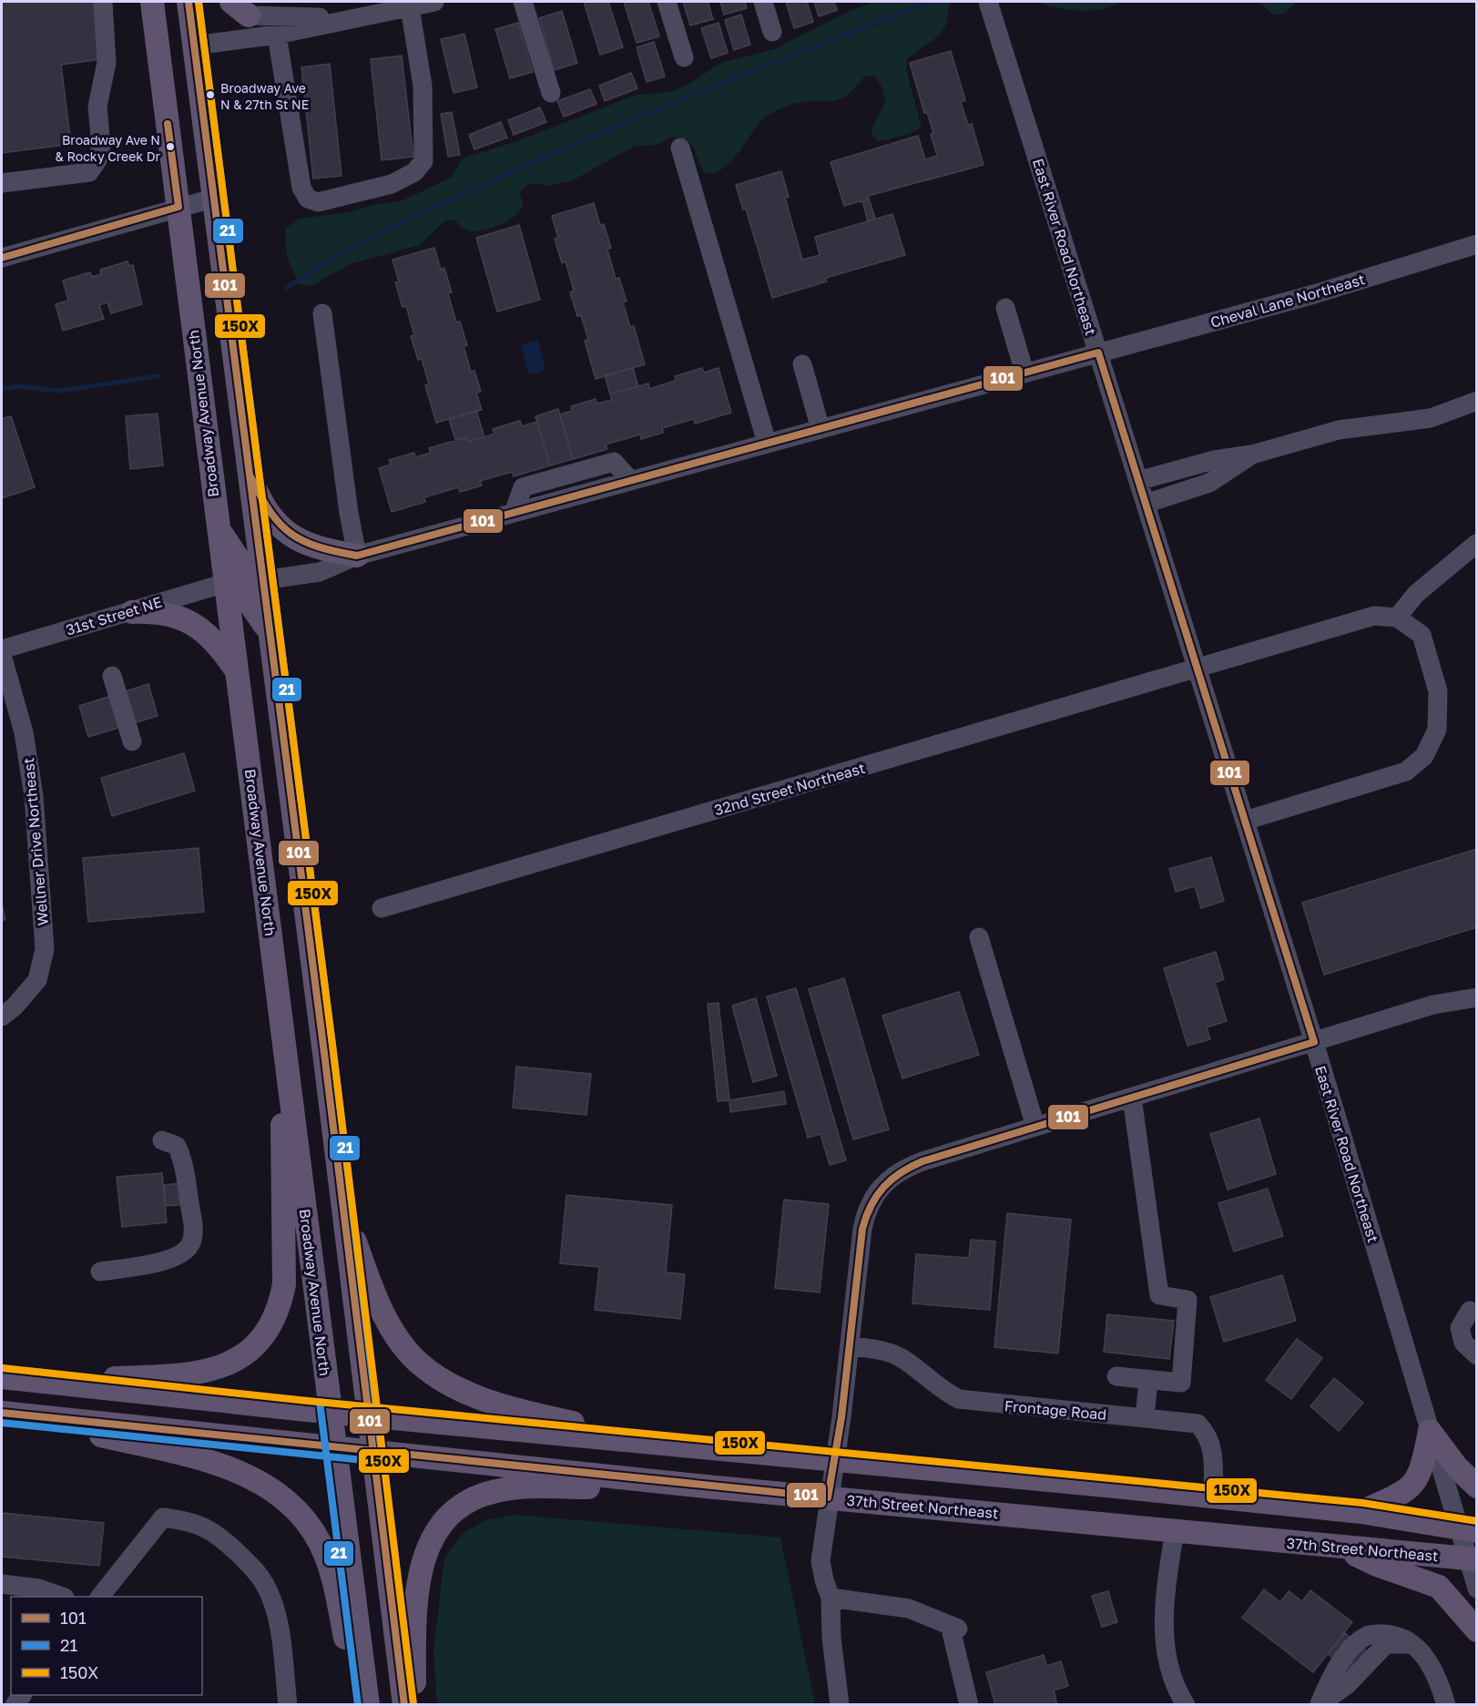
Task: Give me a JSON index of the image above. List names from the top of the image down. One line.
{"streets":{"main road":["Broadway Avenue North","37th Street Northeast"],"street":["East River Road Northeast","Cheval Lane Northeast","31st Street NE","32nd Street Northeast","Wellner Drive Northeast","Frontage Road"]},"crossings":[["East River Road Northeast","Cheval Lane Northeast"],["East River Road Northeast","32nd Street Northeast"],["East River Road Northeast","37th Street Northeast"],["Broadway Avenue North","31st Street NE"],["Broadway Avenue North","37th Street Northeast"],["Frontage Road","37th Street Northeast"]],"places":["Broadway Ave N & 27th St NE","Broadway Ave N & Rocky Creek Dr"],"lines":["transit line 101","transit line 21","transit line 150X"],"legend":["101","21","150X"]}
